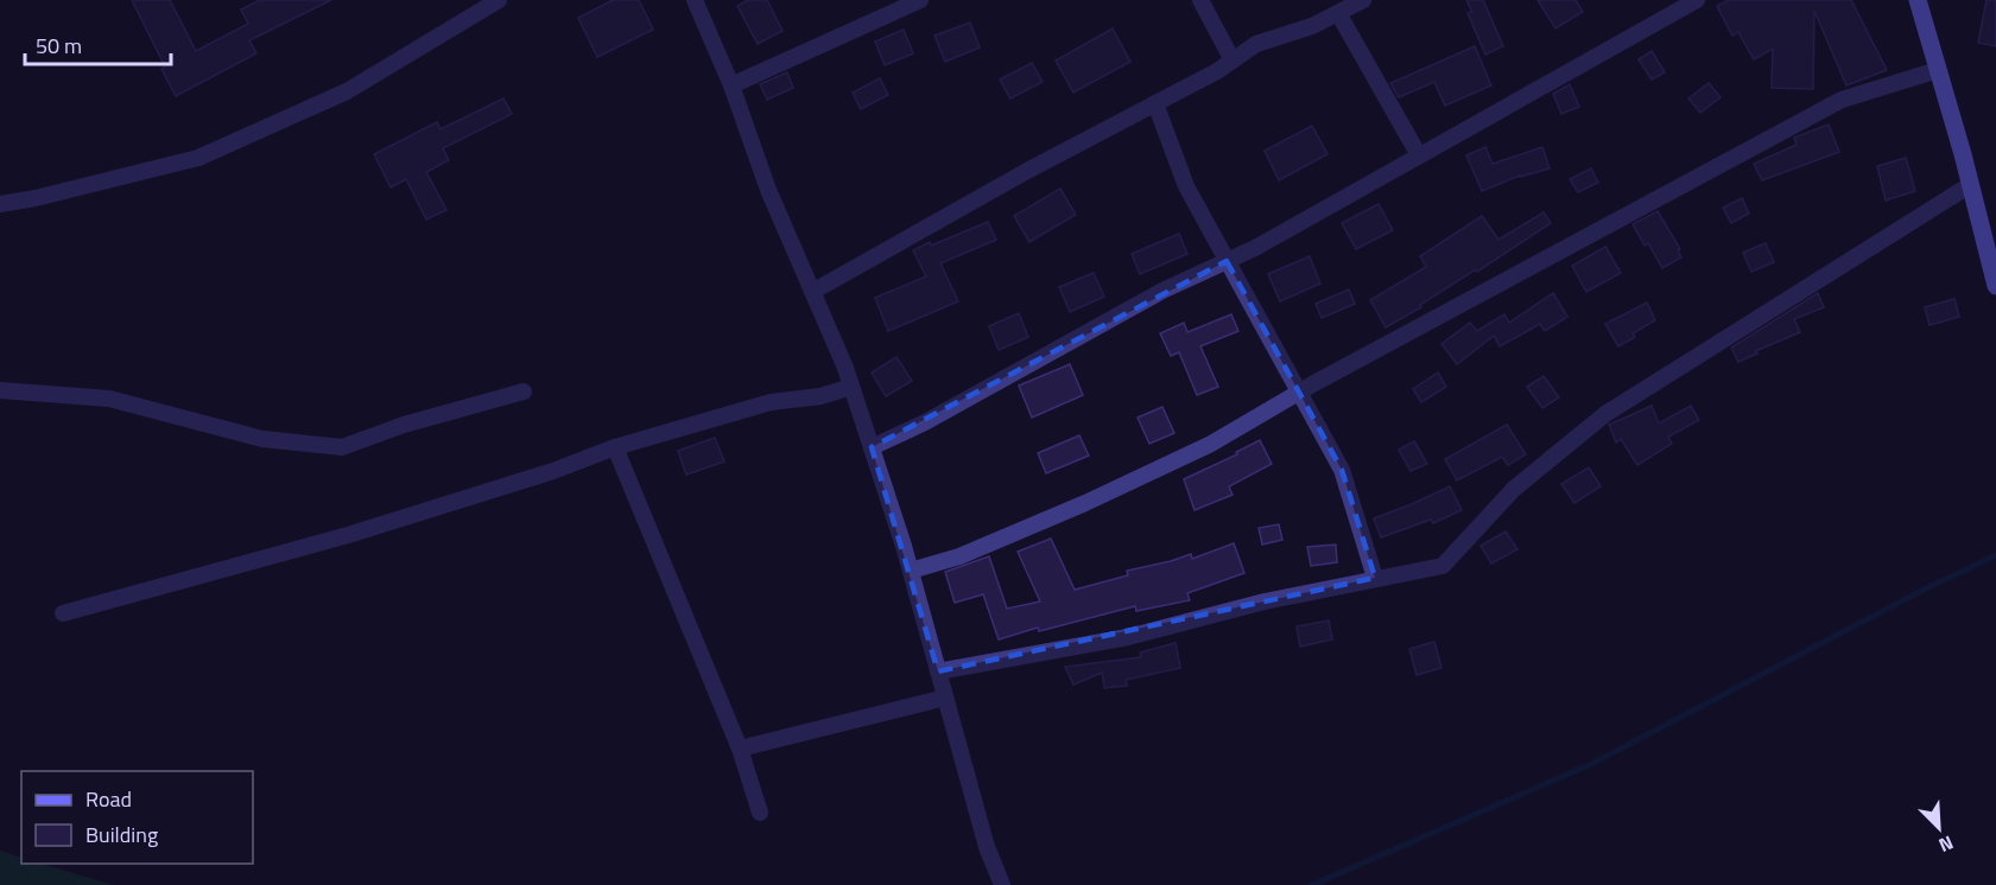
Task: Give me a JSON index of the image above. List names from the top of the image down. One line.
{"legend":["Road","Building"],"scale_bar":"50 m","north":"bottom right"}
